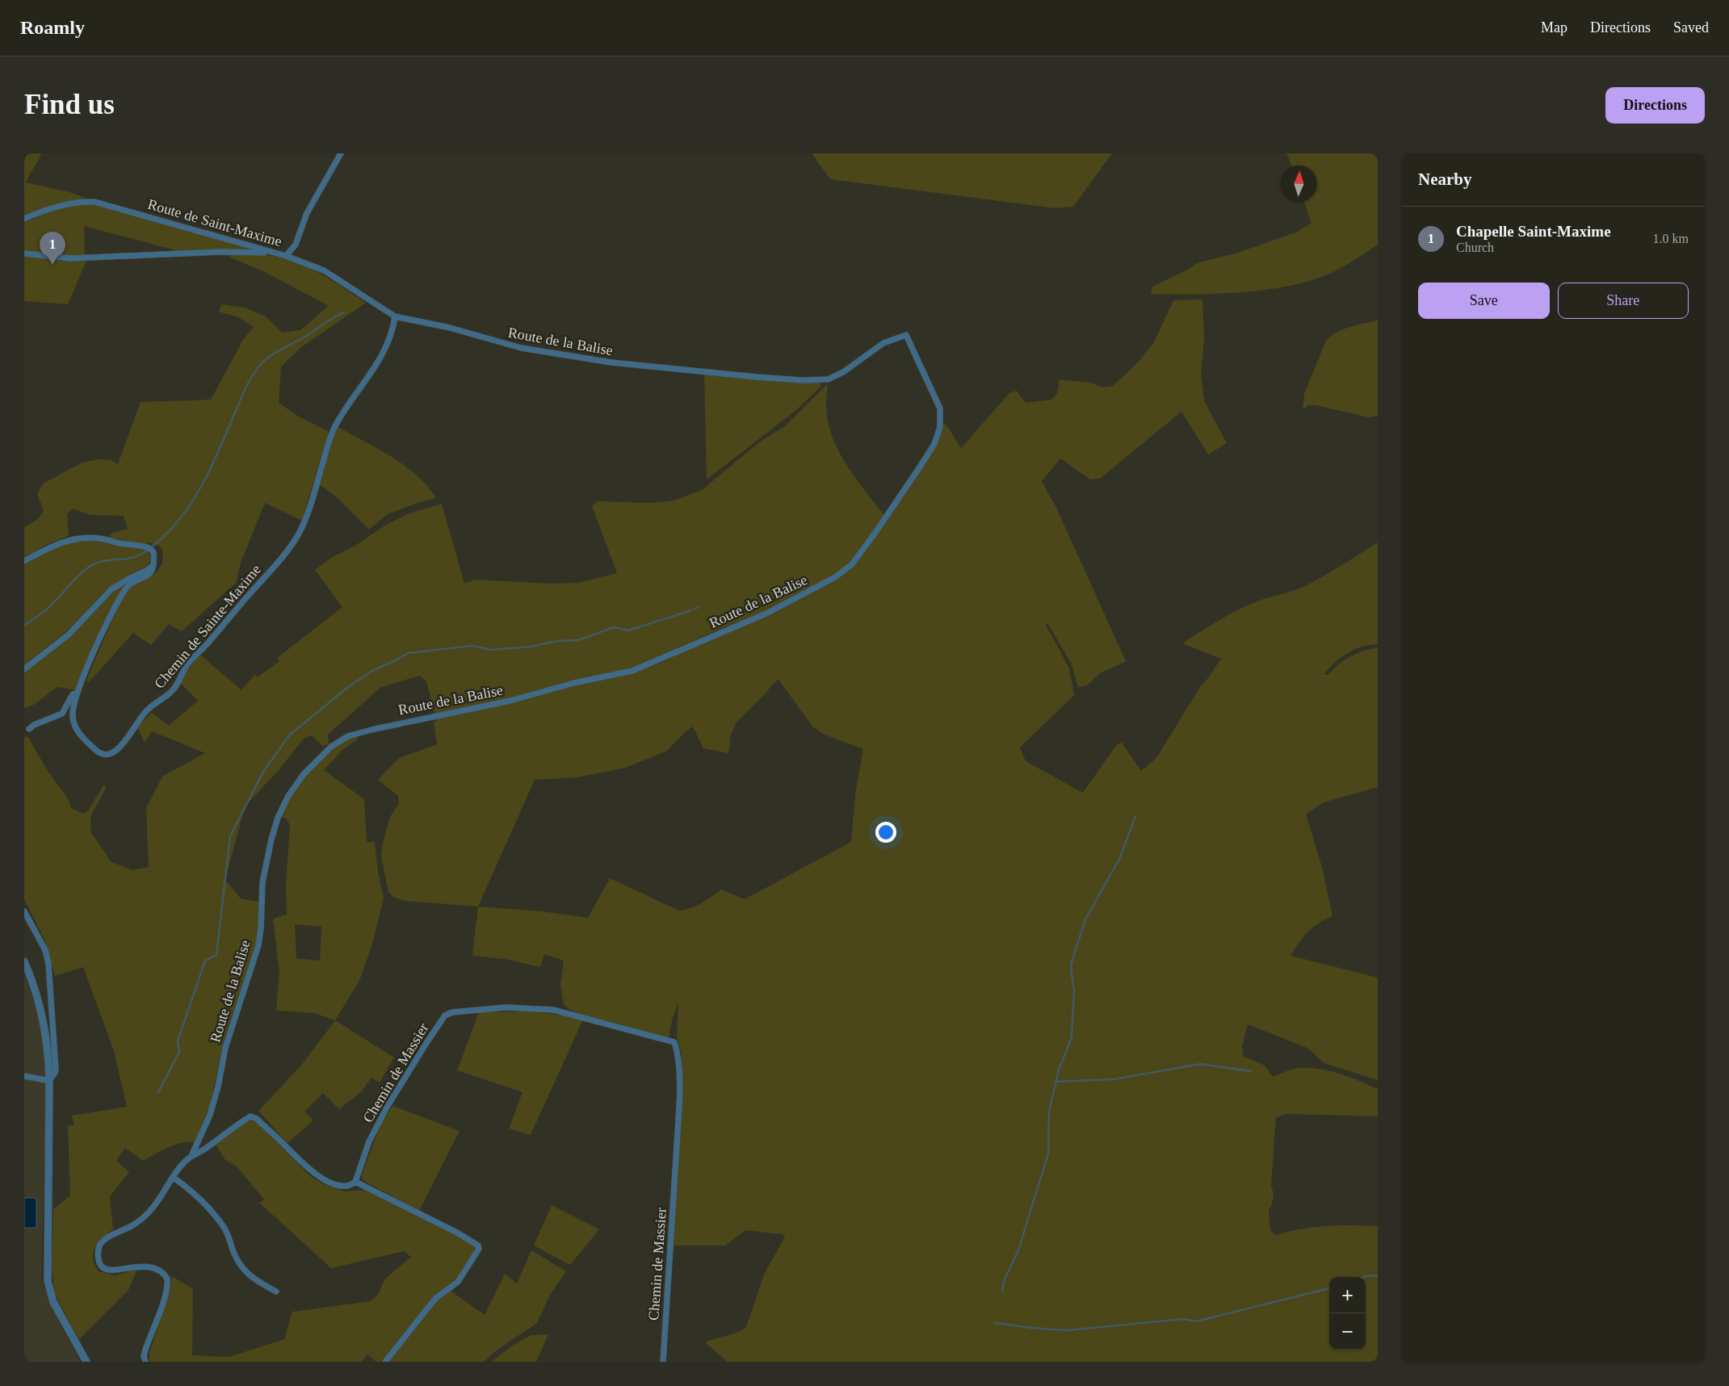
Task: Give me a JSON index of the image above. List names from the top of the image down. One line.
{"streets":{"street":["Route de Saint-Maxime","Route de la Balise","Chemin de Sainte-Maxime","Chemin de Massier"]},"crossings":[["Route de la Balise","Chemin de Sainte-Maxime"]],"north":"top","page":{"header":"Roamly","nav":["Map","Directions","Saved"],"buttons":["Directions",["Save","Share"]],"title":"Find us","heading":"Nearby","list":[{"mark":"1","name":"Chapelle Saint-Maxime","note":"Church","value":"1.0 km"}],"pins":"1","map_buttons":["+","−"]}}
